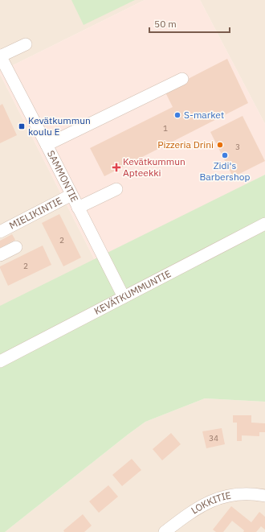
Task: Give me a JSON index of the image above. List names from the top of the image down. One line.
{"streets":{"street":["SAMMONTIE","MIELIKINTIE","KEVÄTKUMMUNTIE","LOKKITIE"]},"crossings":[["SAMMONTIE","MIELIKINTIE"],["SAMMONTIE","KEVÄTKUMMUNTIE"]],"places":{"other":["S-market","Pizzeria Drini","Zidi's Barbershop"],"transit":["Kevätkummun koulu E"],"health":["Kevätkummun Apteekki"]},"house_numbers":["1","3","2","2","34"],"scale_bar":"50 m"}
